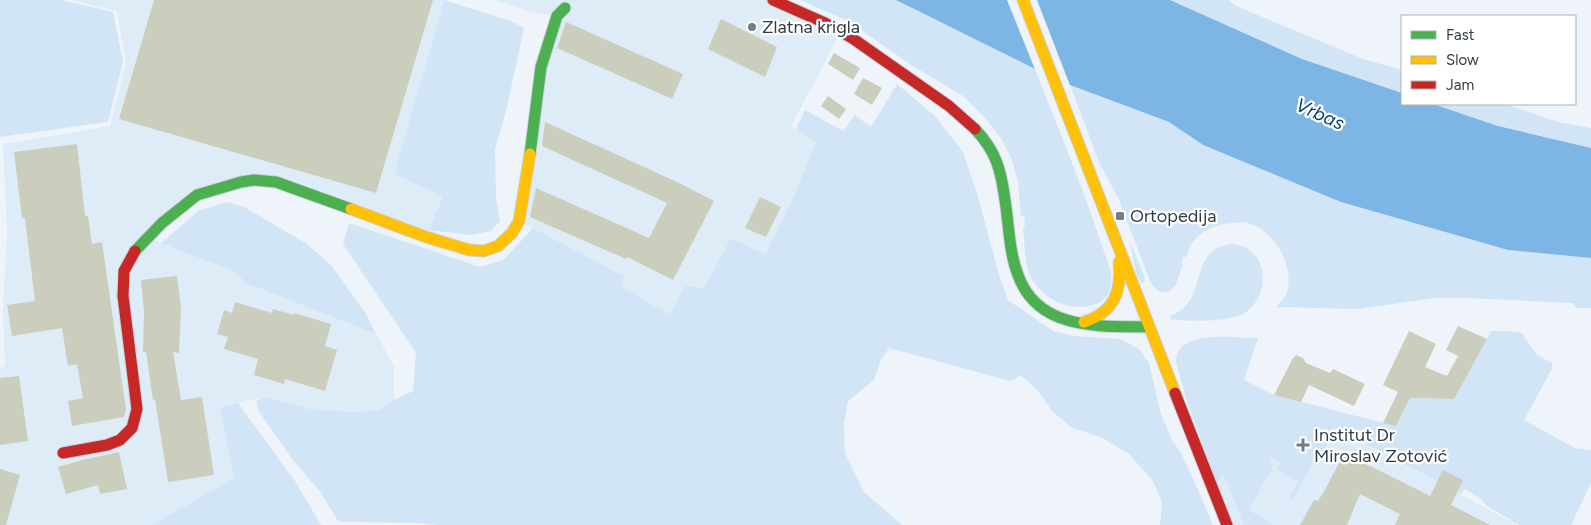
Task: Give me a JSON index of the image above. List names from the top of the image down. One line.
{"water":["Vrbas"],"places":{"other":["Zlatna krigla"],"transit":["Ortopedija"],"health":["Institut Dr Miroslav Zotović"]},"legend":["Fast","Slow","Jam"]}
